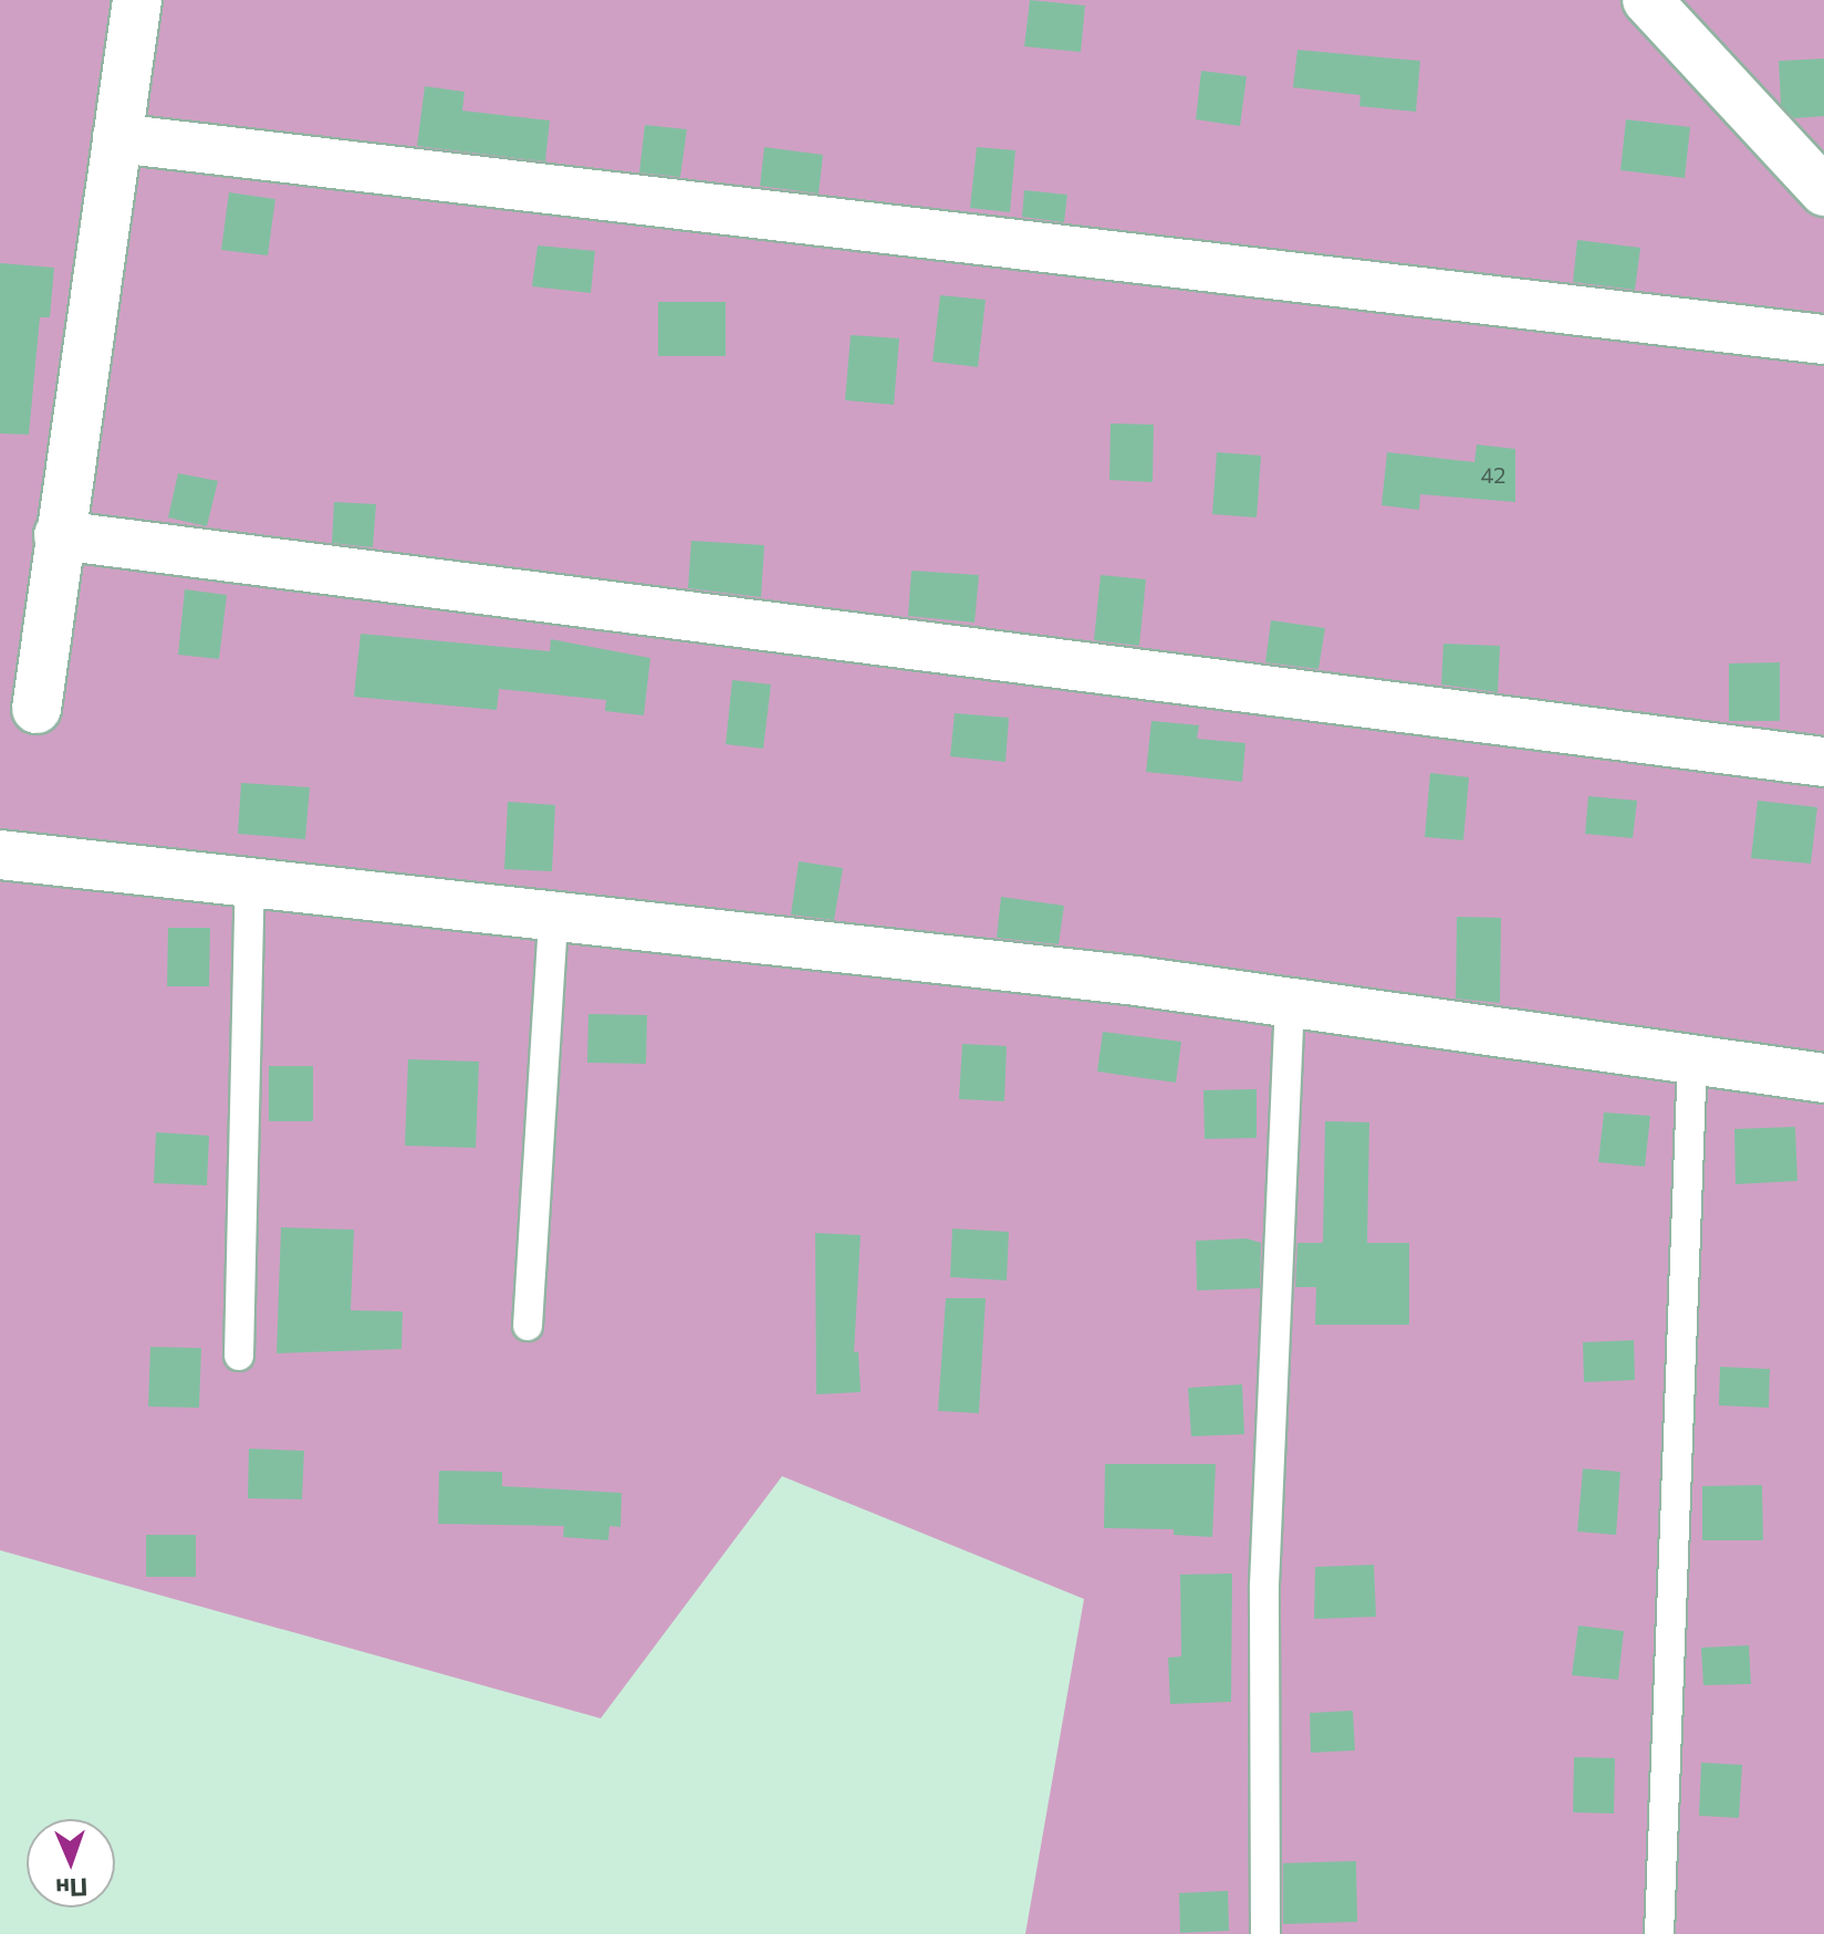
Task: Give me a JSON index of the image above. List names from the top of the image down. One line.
{"house_numbers":["42"],"north":"bottom"}
